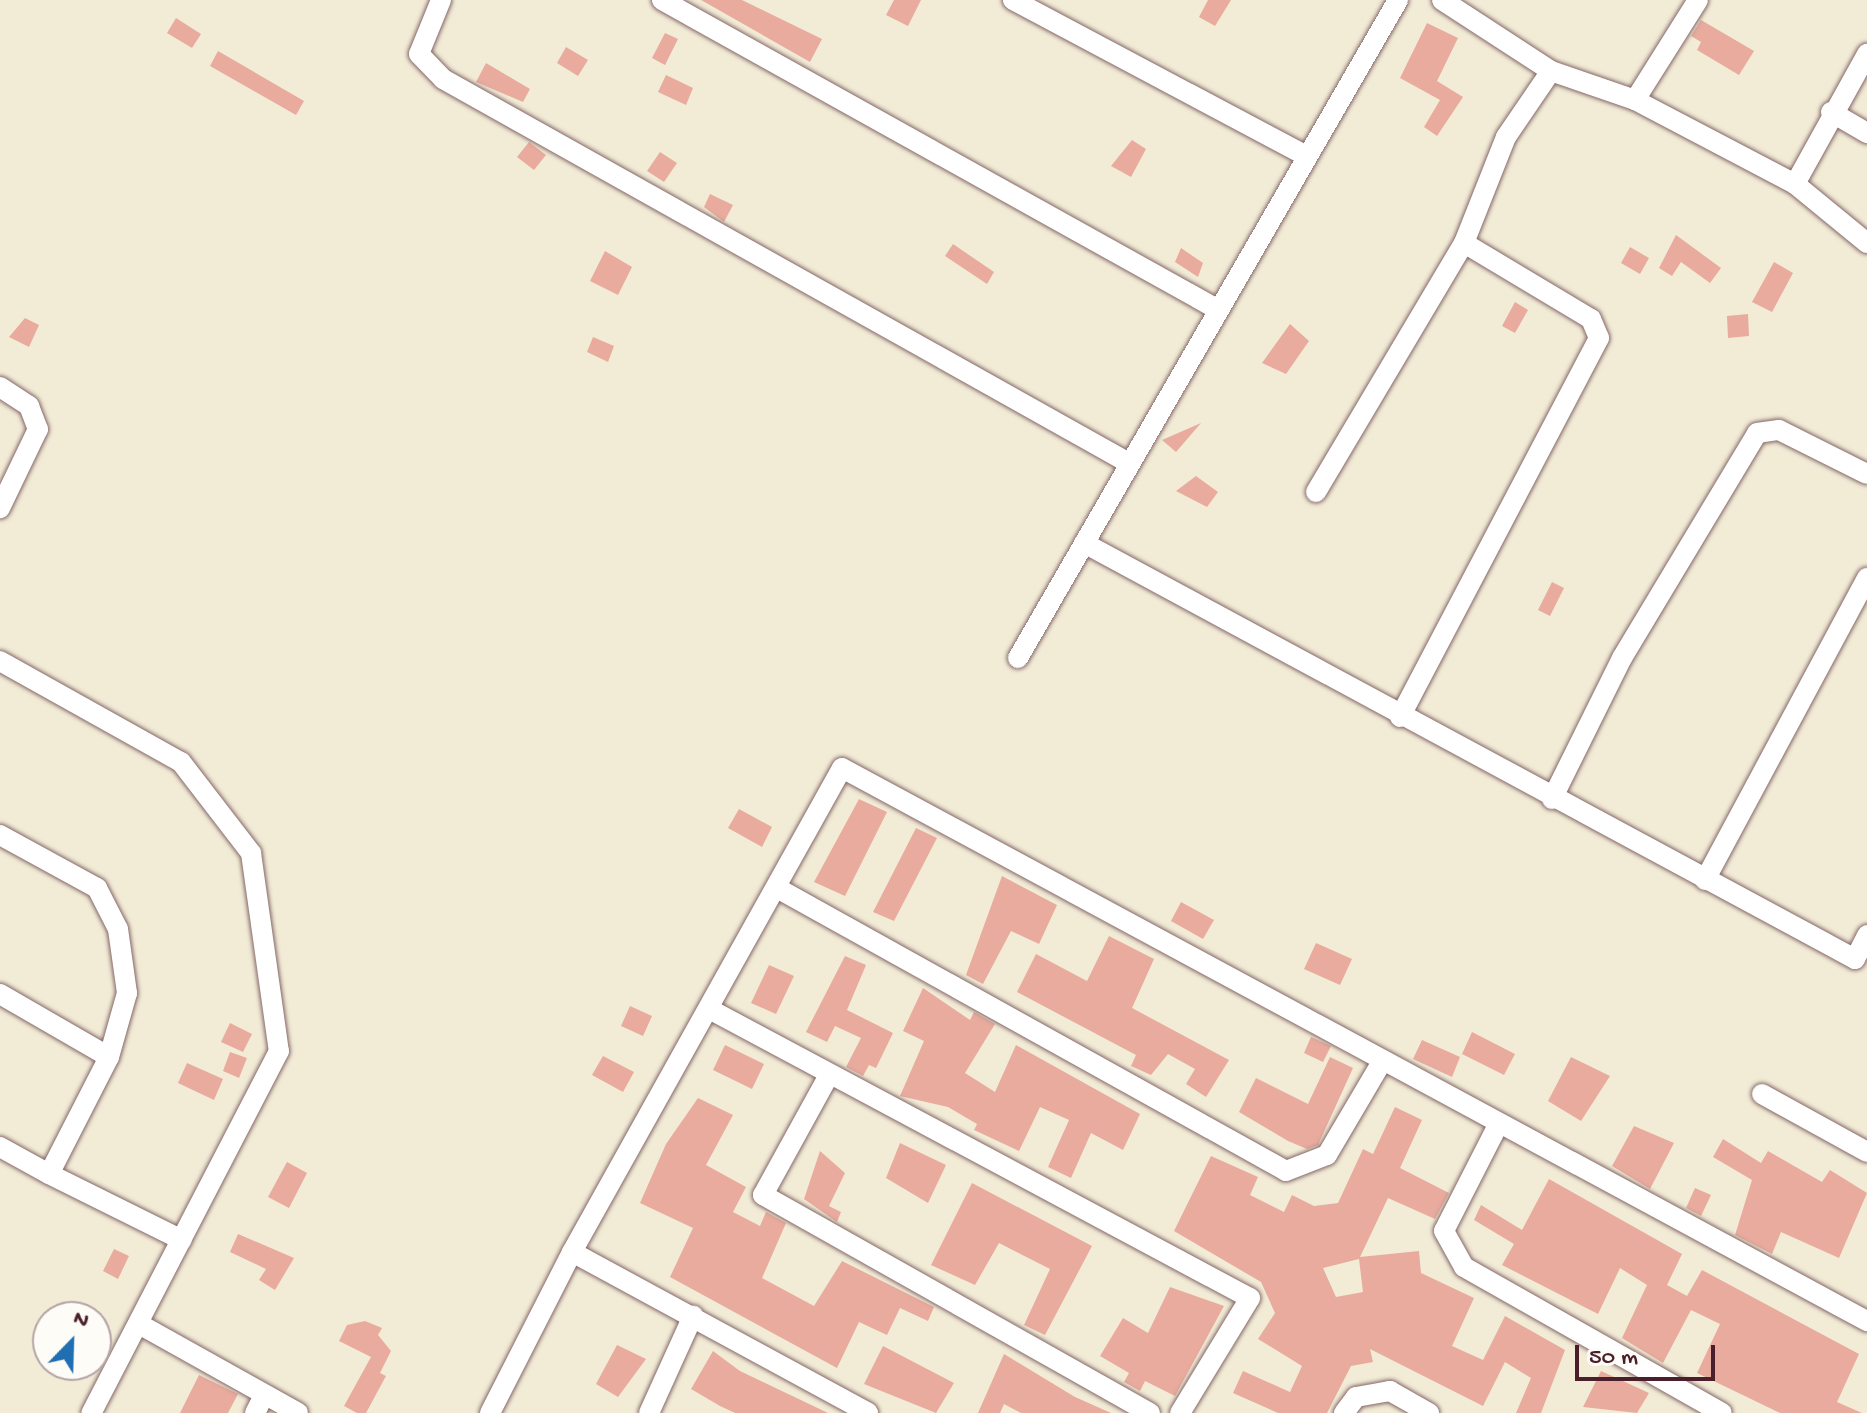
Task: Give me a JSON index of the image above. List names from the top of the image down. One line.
{"scale_bar":"50 m","north":"top right"}
